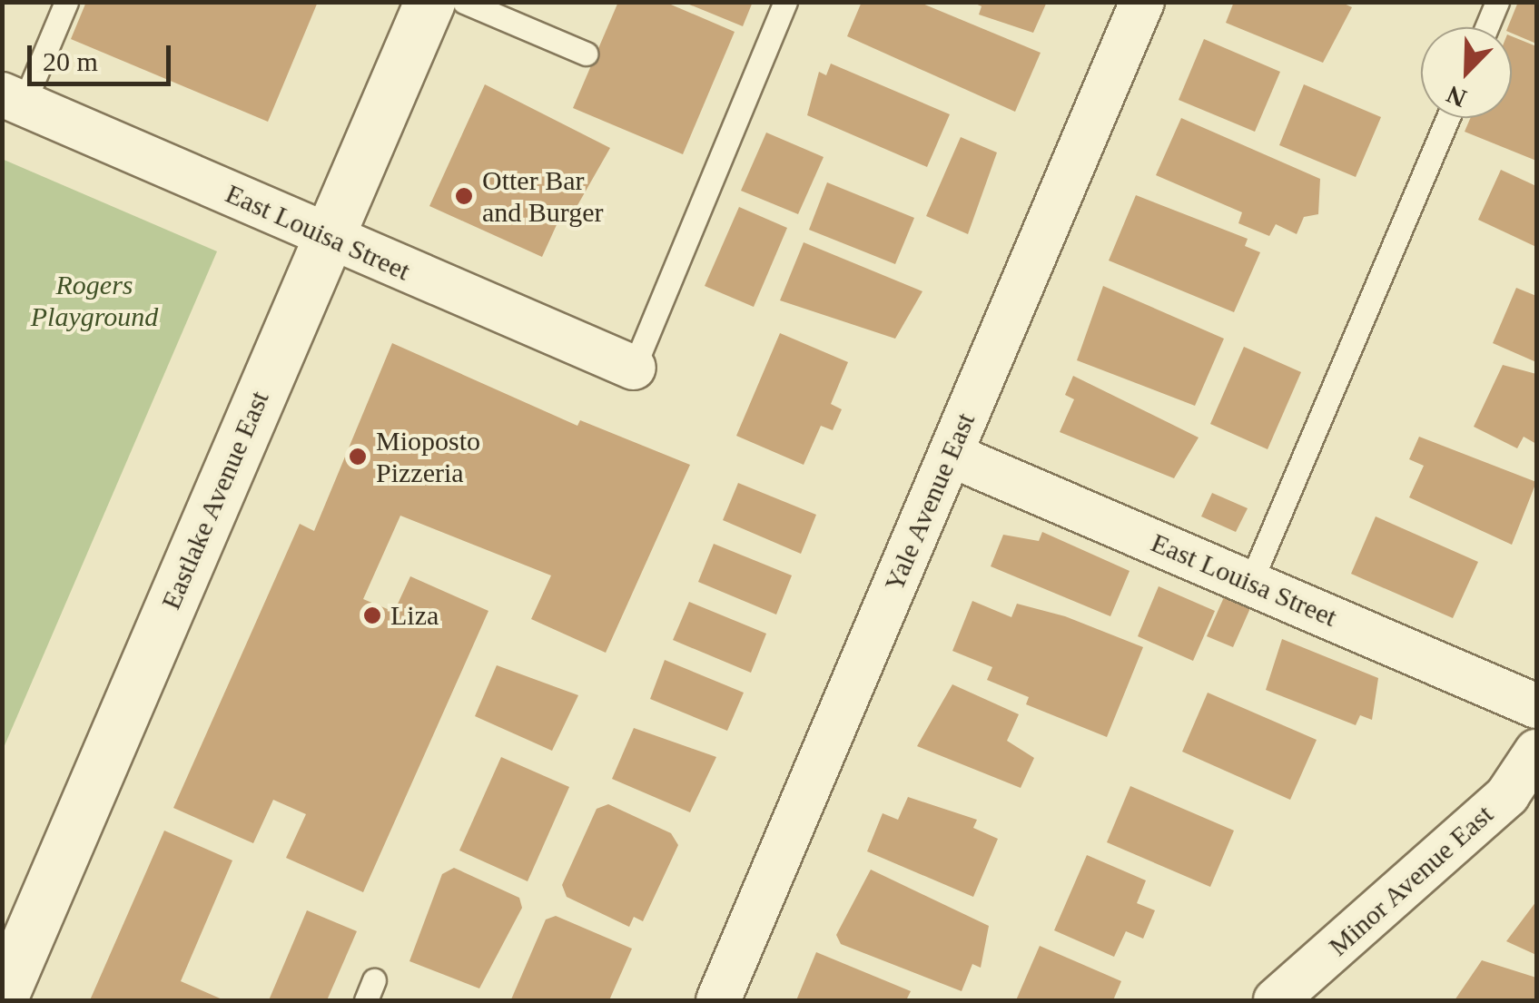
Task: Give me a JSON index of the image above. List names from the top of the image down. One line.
{"streets":{"main road":["Eastlake Avenue East"],"street":["East Louisa Street","Yale Avenue East","Minor Avenue East"]},"crossings":[["East Louisa Street","Eastlake Avenue East"],["East Louisa Street","Yale Avenue East"]],"parks":["Rogers Playground"],"places":["Otter Bar and Burger","Mioposto Pizzeria","Liza"],"scale_bar":"20 m","north":"bottom left"}
